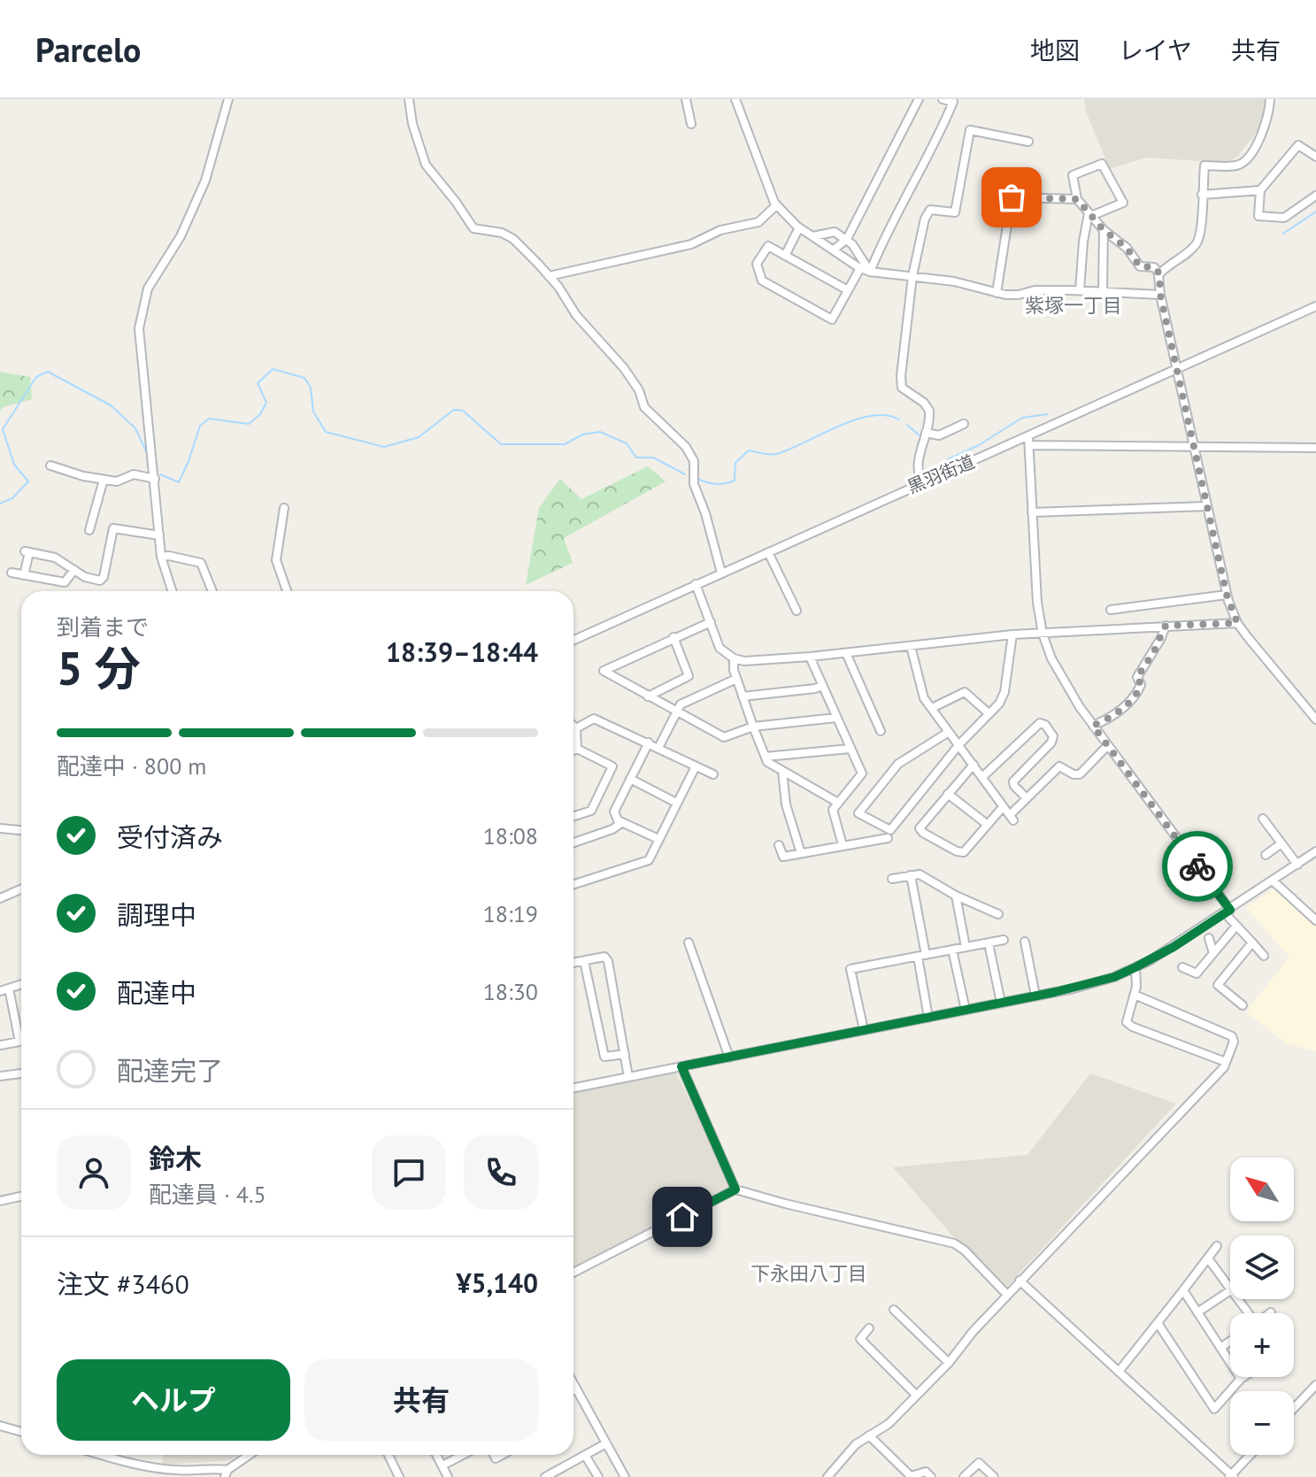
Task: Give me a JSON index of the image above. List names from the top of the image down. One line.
{"streets":{"street":["黒羽街道"]},"districts":["紫塚一丁目","下永田八丁目"],"north":"top left","page":{"header":"Parcelo","nav":["地図","レイヤ","共有"],"heading":["5 分","到着まで","18:39–18:44"],"panel":["鈴木","配達員 · 4.5","注文 #3460","¥5,140"],"bar":"配達中 · 800 m","list":[["受付済み","18:08"],["調理中","18:19"],["配達中","18:30"],"配達完了"],"map_buttons":["+","−"],"buttons":["ヘルプ","共有"]}}
